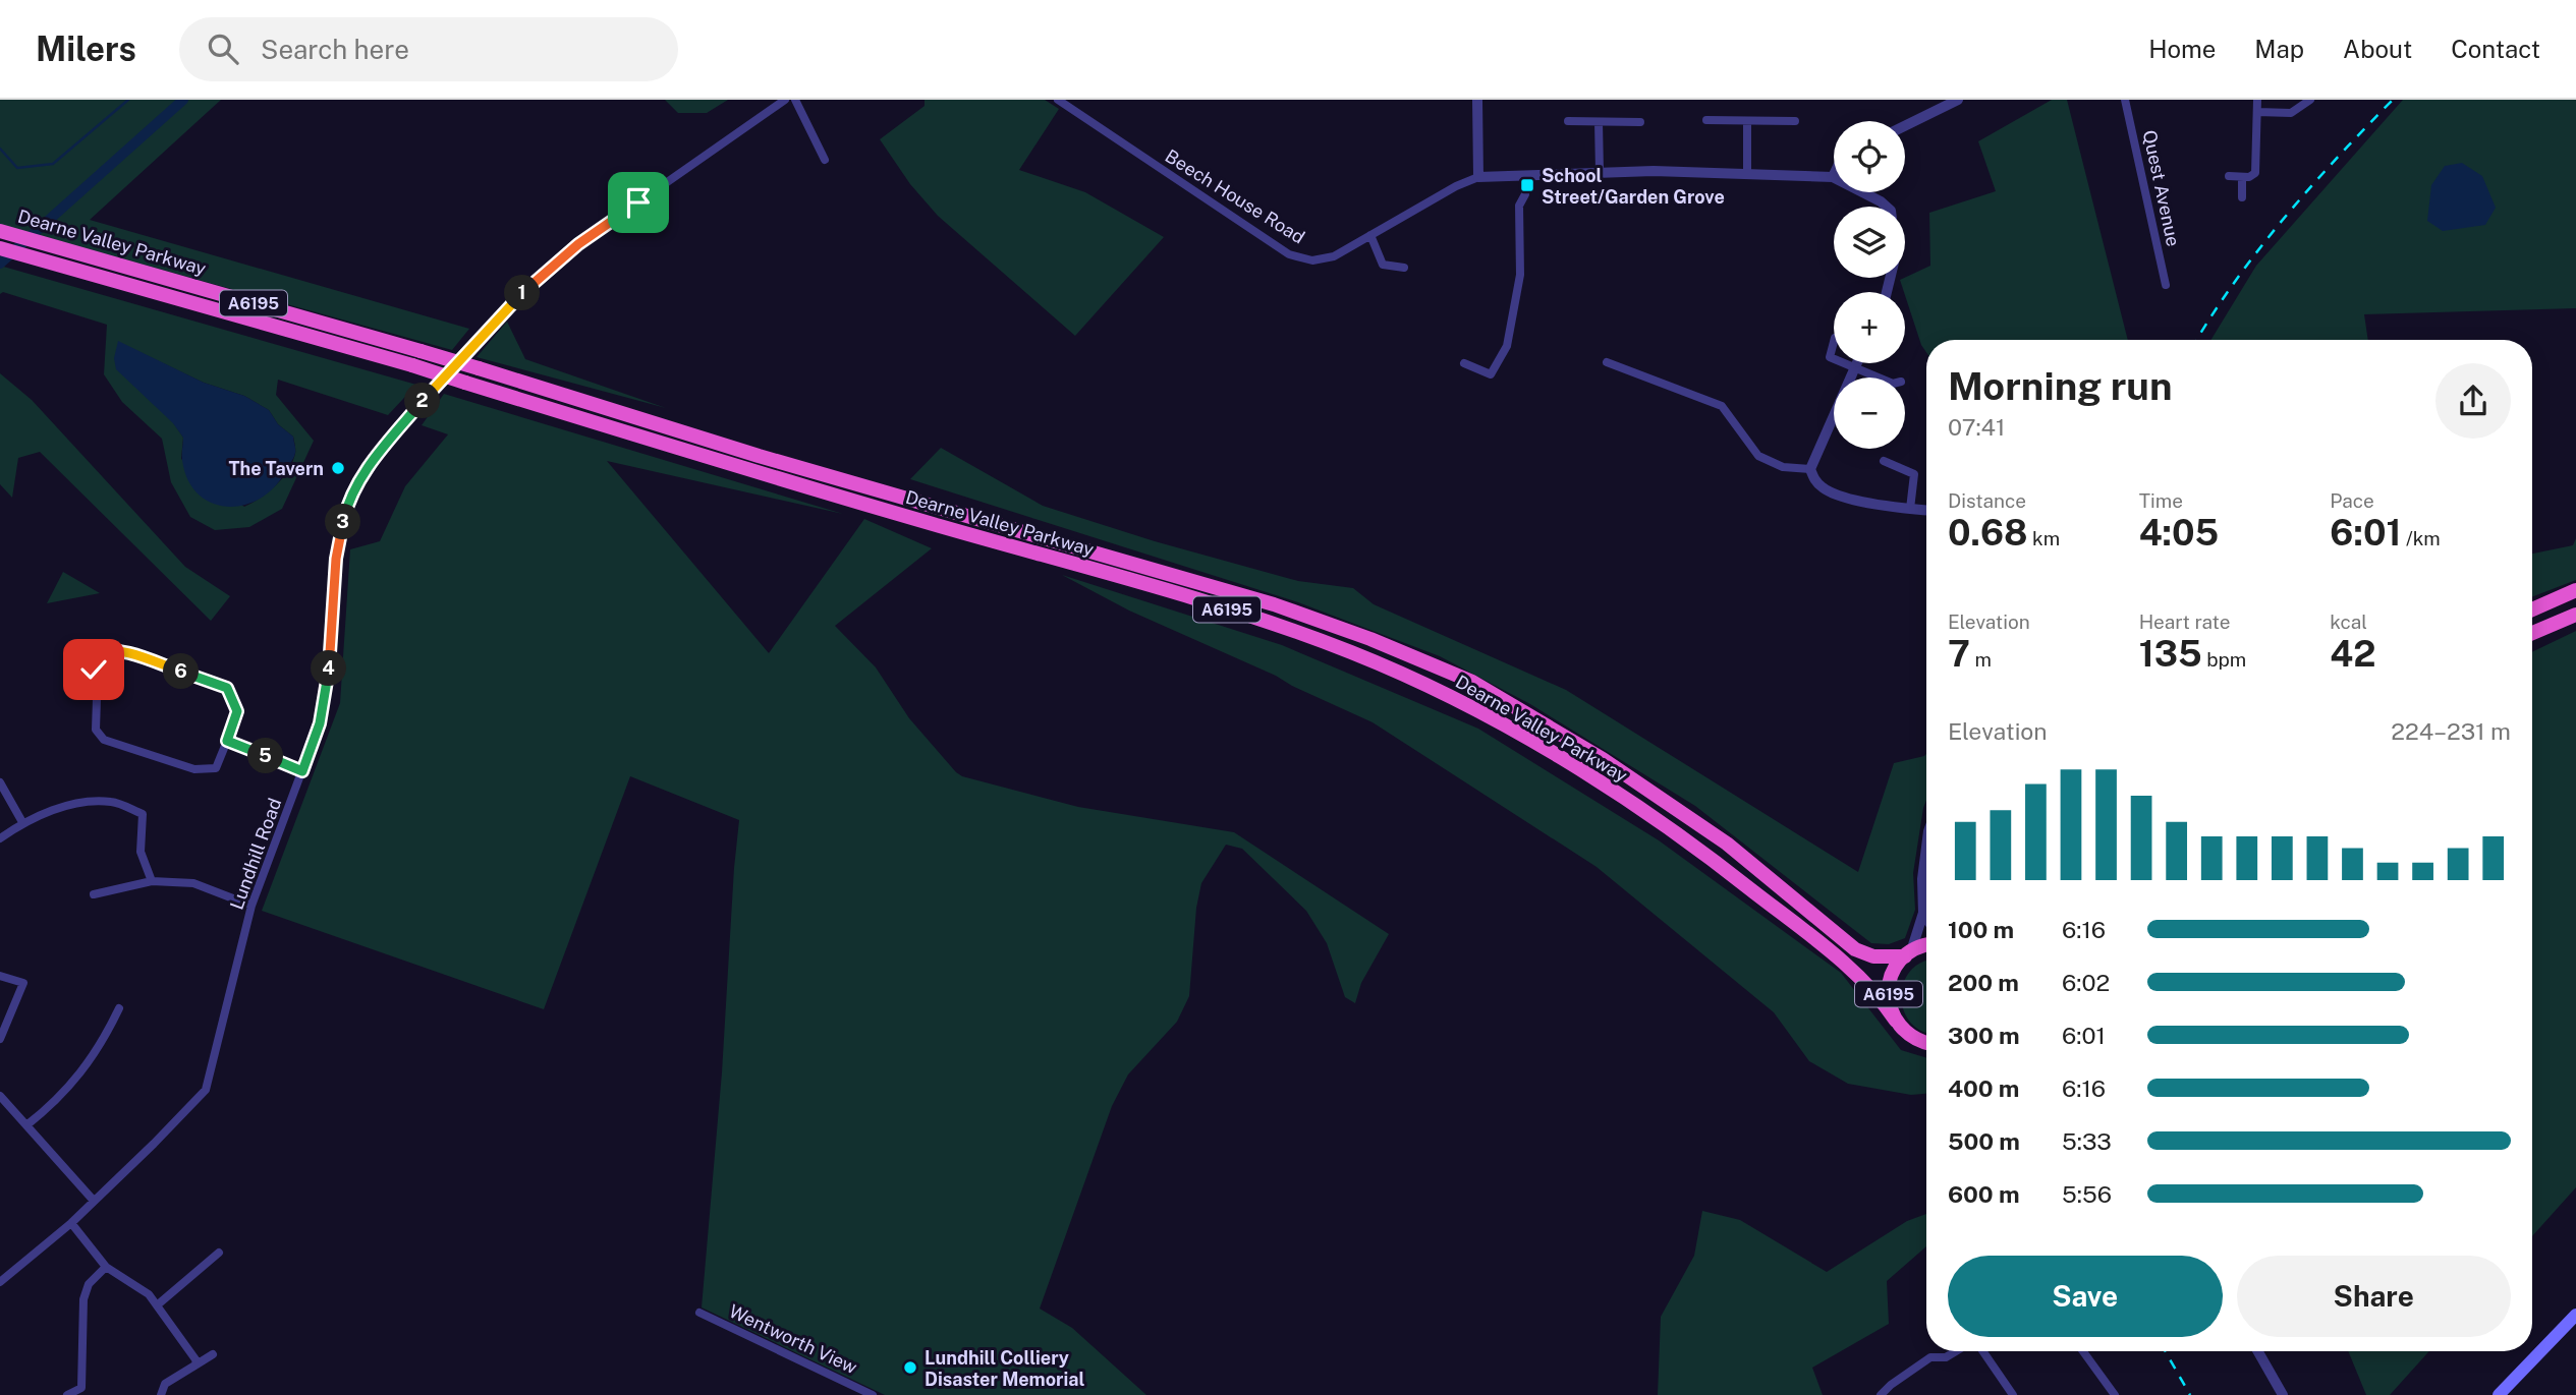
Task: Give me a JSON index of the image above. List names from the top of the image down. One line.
{"streets":{"highway":["Dearne Valley Parkway","A6195"],"street":["Quest Avenue","Beech House Road","Lundhill Road","Wentworth View"]},"crossings":[["Dearne Valley Parkway","A6195"]],"places":{"transit":["School Street/Garden Grove"],"other":["The Tavern","Lundhill Colliery Disaster Memorial"]},"page":{"header":"Milers","search":"Search here","nav":["Home","Map","About","Contact"],"map_buttons":["+","−"],"pins":["1","2","3","4","6","5"],"heading":["Morning run","07:41"],"stats":[["Distance","0.68 km"],["Time","4:05"],["Pace","6:01 /km"],["Elevation","7 m"],["Heart rate","135 bpm"],["kcal","42"]],"chart":["Elevation","224–231 m"],"list":[{"name":"100 m","note":"6:16"},{"name":"200 m","note":"6:02"},{"name":"300 m","note":"6:01"},{"name":"400 m","note":"6:16"},{"name":"500 m","note":"5:33"},{"name":"600 m","note":"5:56"}],"buttons":["Save","Share"]}}
